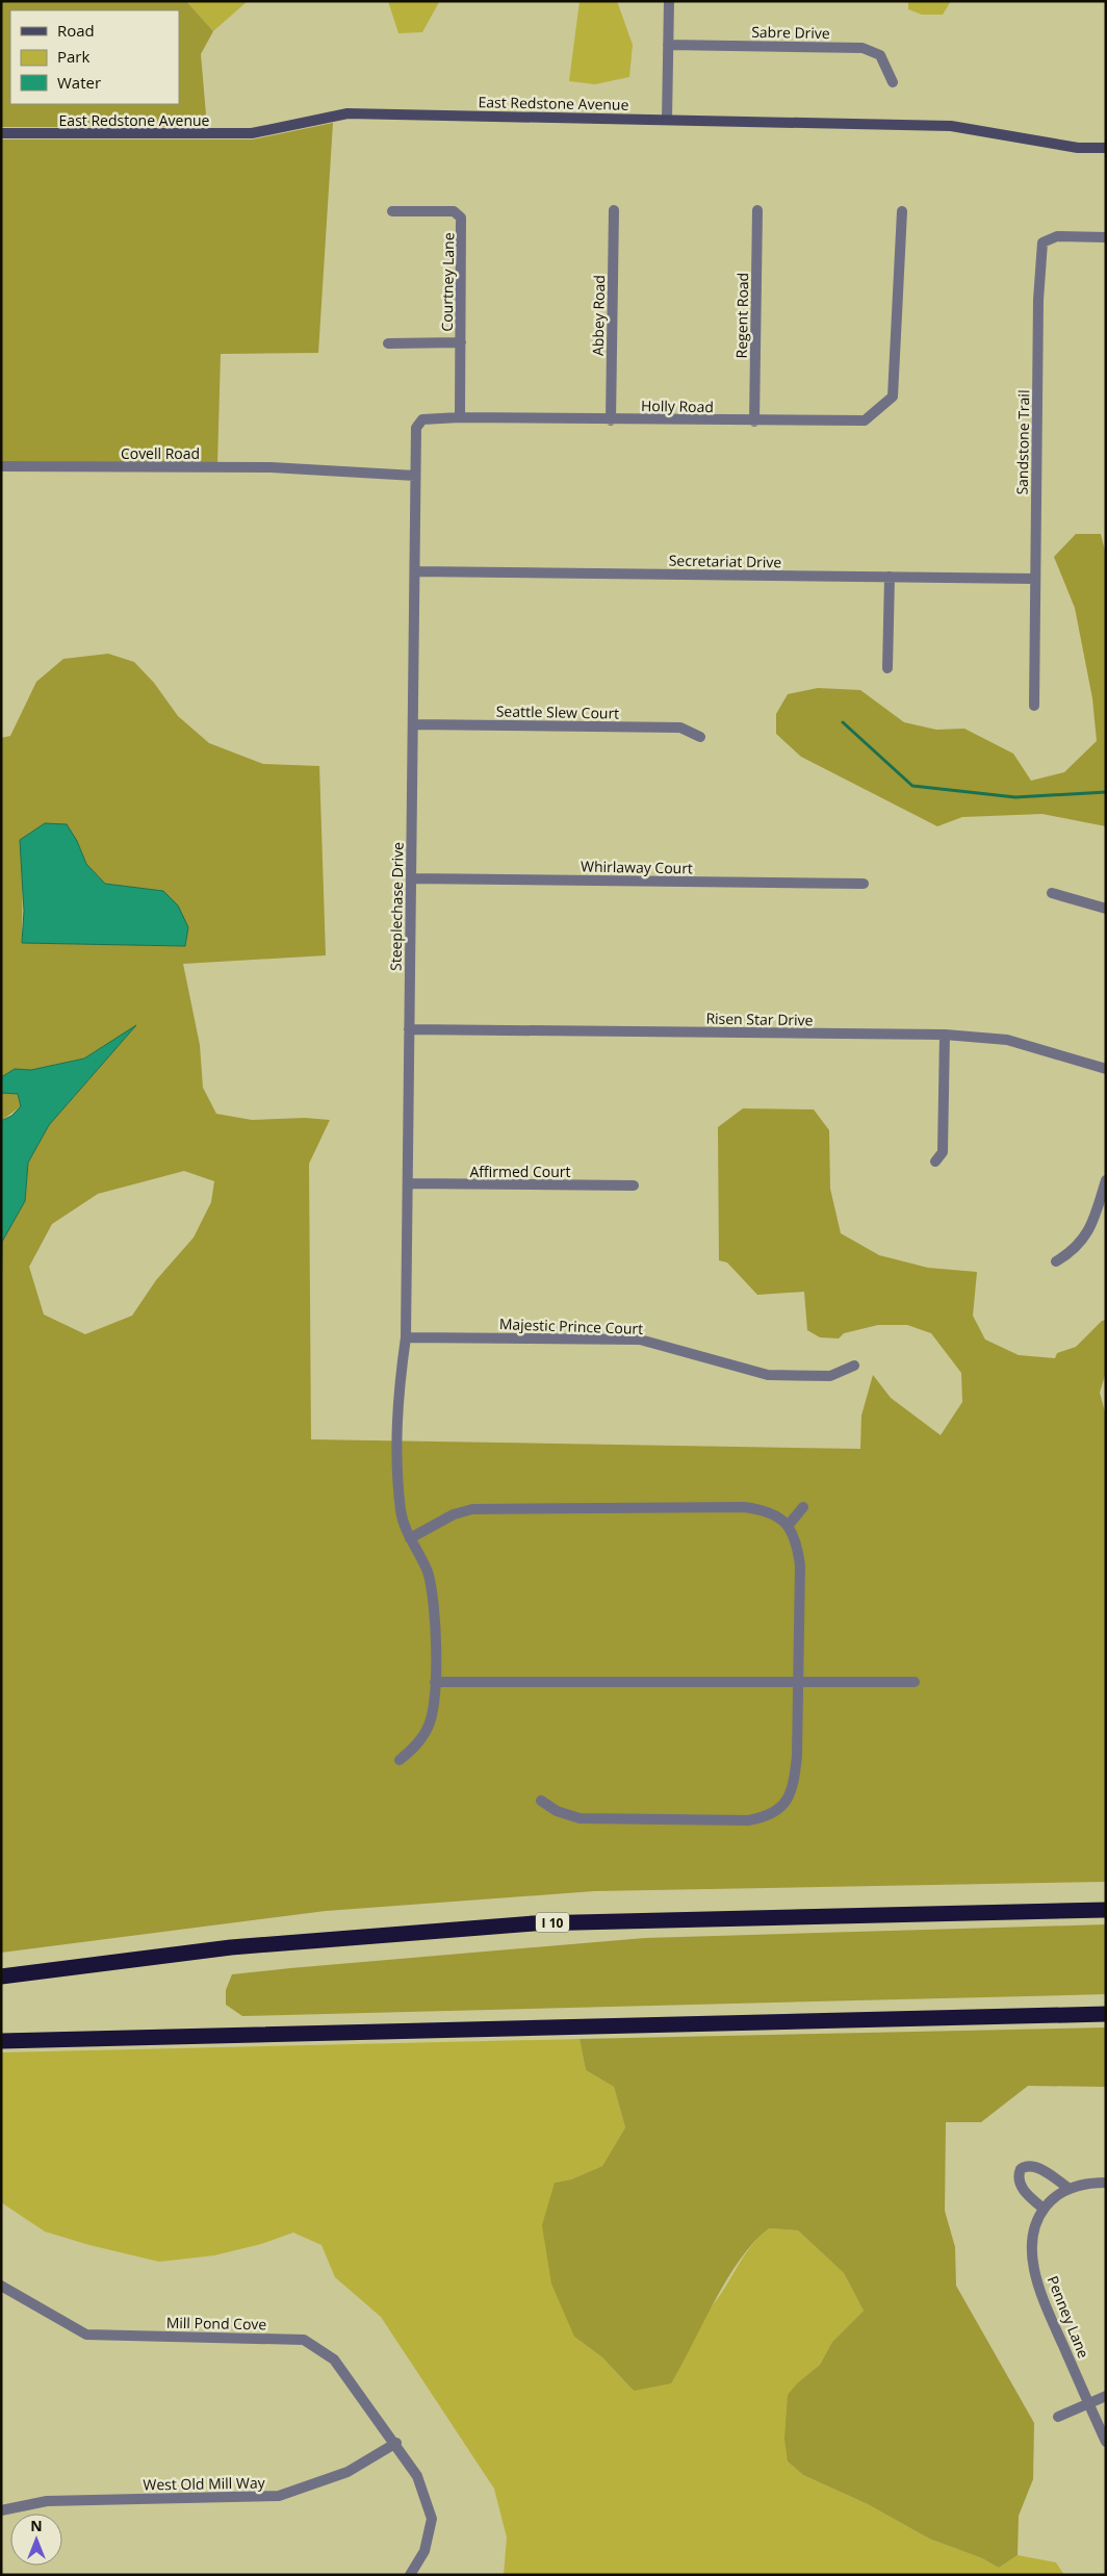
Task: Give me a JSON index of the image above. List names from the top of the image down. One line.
{"streets":{"highway":["I 10"],"street":["Sabre Drive","East Redstone Avenue","Courtney Lane","Abbey Road","Regent Road","Holly Road","Sandstone Trail","Covell Road","Secretariat Drive","Seattle Slew Court","Whirlaway Court","Steeplechase Drive","Risen Star Drive","Affirmed Court","Majestic Prince Court","Penney Lane","Mill Pond Cove","West Old Mill Way"]},"crossings":[["Courtney Lane","Holly Road"],["Abbey Road","Holly Road"],["Regent Road","Holly Road"],["Holly Road","Covell Road"],["Holly Road","Steeplechase Drive"],["Sandstone Trail","Secretariat Drive"],["Covell Road","Steeplechase Drive"],["Secretariat Drive","Steeplechase Drive"],["Seattle Slew Court","Steeplechase Drive"],["Whirlaway Court","Steeplechase Drive"],["Steeplechase Drive","Risen Star Drive"],["Steeplechase Drive","Affirmed Court"],["Steeplechase Drive","Majestic Prince Court"],["Mill Pond Cove","West Old Mill Way"]],"legend":["Road","Park","Water"],"north":"top"}
